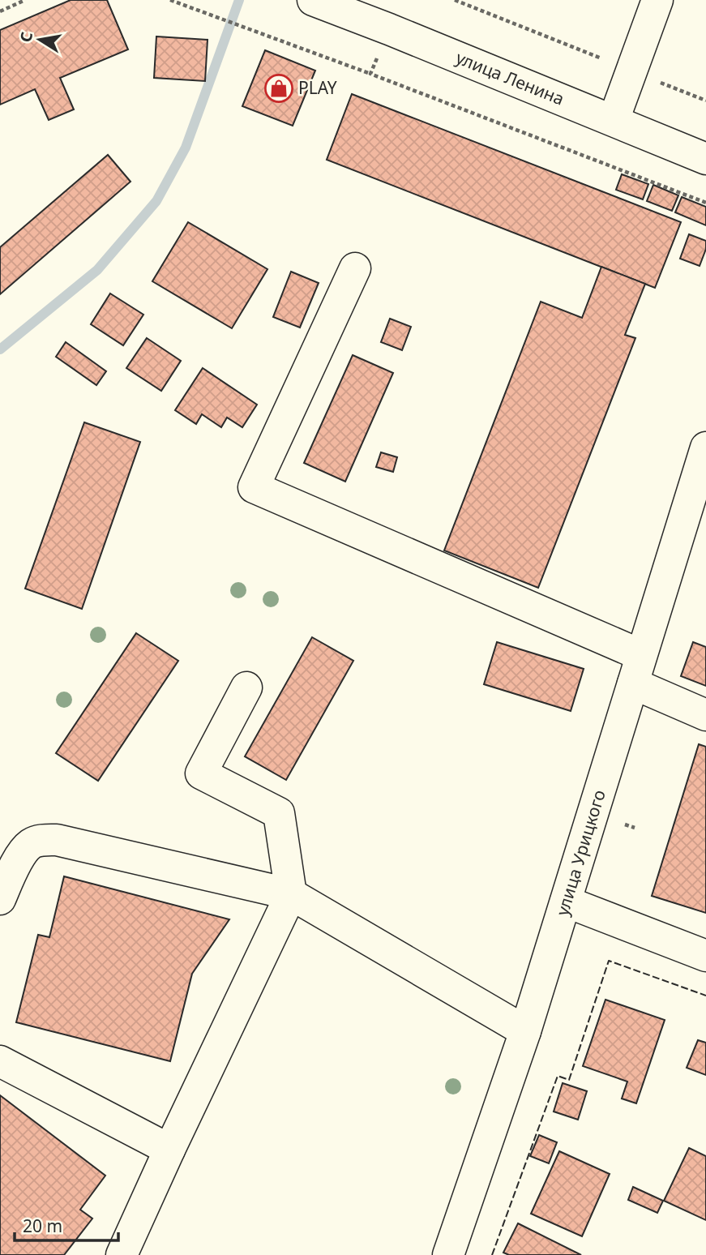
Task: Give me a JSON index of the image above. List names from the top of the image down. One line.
{"streets":{"street":["улица Ленина","улица Урицкого"]},"places":{"shop":["PLAY"]},"scale_bar":"20 m","north":"left"}
